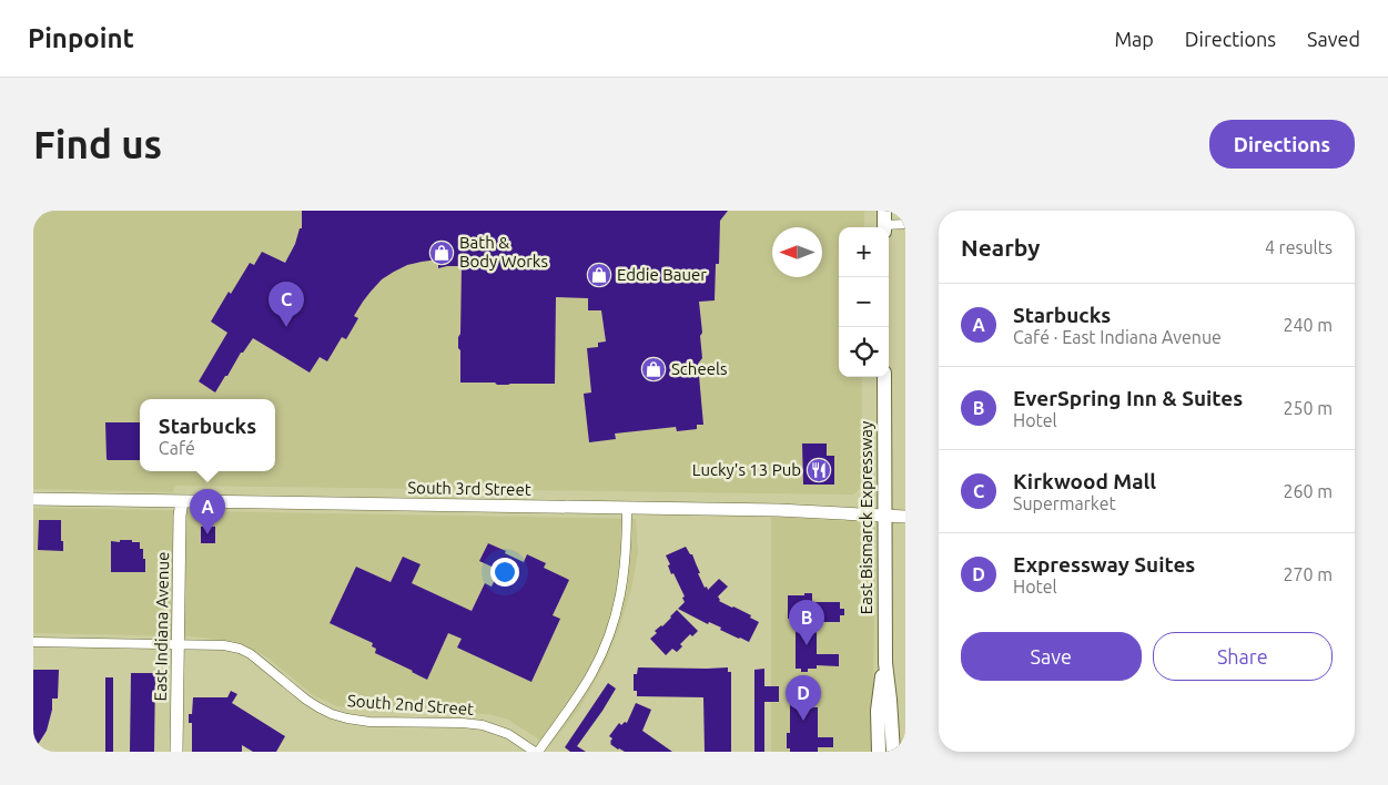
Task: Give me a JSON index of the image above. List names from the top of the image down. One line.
{"streets":{"main road":["East Bismarck Expressway"],"street":["South 3rd Street","East Indiana Avenue","South 2nd Street"]},"crossings":[["South 3rd Street","East Bismarck Expressway"],["South 3rd Street","East Indiana Avenue"],["East Indiana Avenue","South 2nd Street"]],"places":{"shop":["Bath & Body Works","Eddie Bauer","Scheels"],"restaurant":["Lucky's 13 Pub"]},"north":"left","page":{"header":"Pinpoint","nav":["Map","Directions","Saved"],"buttons":["Directions",["Save","Share"]],"title":"Find us","heading":["Nearby","4 results"],"map_buttons":["+","−"],"pins":["C","A","B","D"],"list":[{"mark":"A","name":"Starbucks","note":"Café · East Indiana Avenue","value":"240 m"},{"mark":"B","name":"EverSpring Inn & Suites","note":"Hotel","value":"250 m"},{"mark":"C","name":"Kirkwood Mall","note":"Supermarket","value":"260 m"},{"mark":"D","name":"Expressway Suites","note":"Hotel","value":"270 m"}],"popup":["Starbucks","Café"]}}
